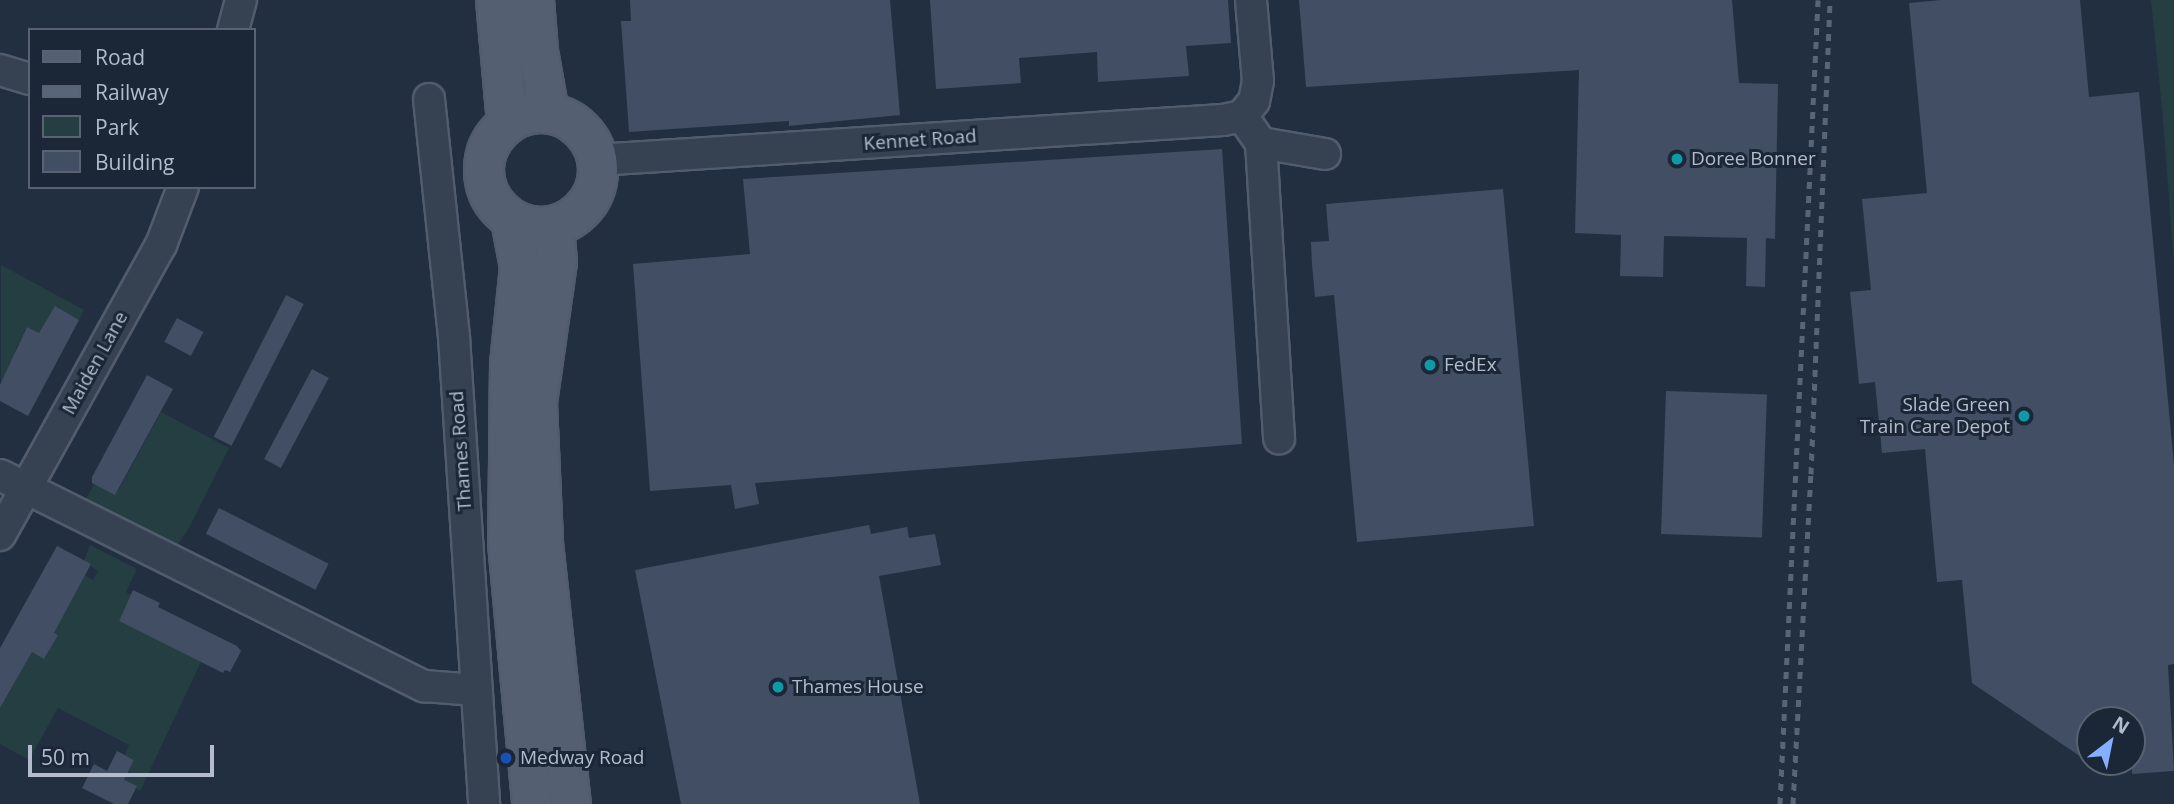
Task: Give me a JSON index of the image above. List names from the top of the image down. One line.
{"streets":{"street":["Kennet Road","Maiden Lane","Thames Road"]},"places":["Doree Bonner","FedEx","Slade Green Train Care Depot","Thames House","Medway Road"],"legend":["Road","Railway","Park","Building"],"scale_bar":"50 m","north":"top right"}
